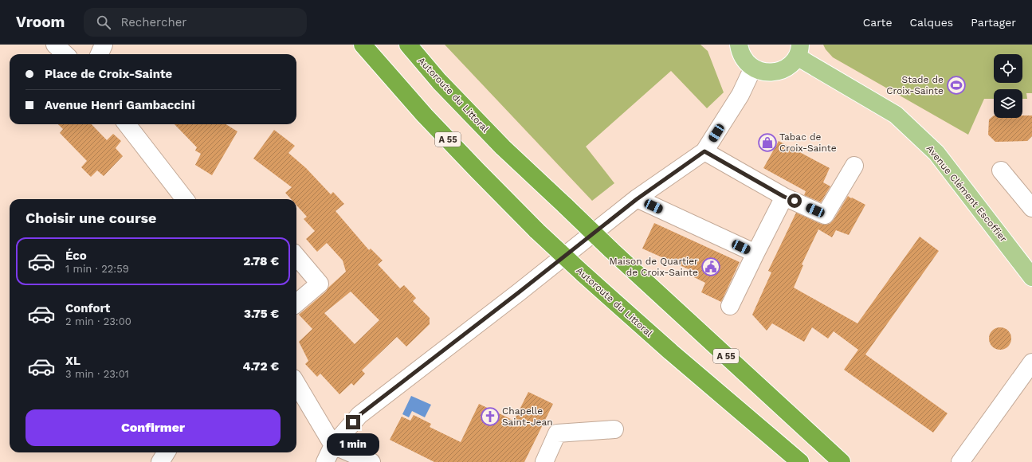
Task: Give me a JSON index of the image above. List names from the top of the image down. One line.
{"streets":{"highway":["Autoroute du Littoral","A 55"],"main road":["Avenue Clément Escoffier"]},"places":{"sports":["Stade de Croix-Sainte"],"shop":["Tabac de Croix-Sainte"],"public building":["Maison de Quartier de Croix-Sainte"],"church":["Chapelle Saint-Jean"]},"page":{"header":"Vroom","search":"Rechercher","nav":["Carte","Calques","Partager"],"banner":["Place de Croix-Sainte","Avenue Henri Gambaccini"],"heading":"Choisir une course","list":[{"name":"Éco","note":"1 min · 22:59","value":"2.78 €"},{"name":"Confort","note":"2 min · 23:00","value":"3.75 €"},{"name":"XL","note":"3 min · 23:01","value":"4.72 €"}],"buttons":"Confirmer","bubble":"1 min"}}
